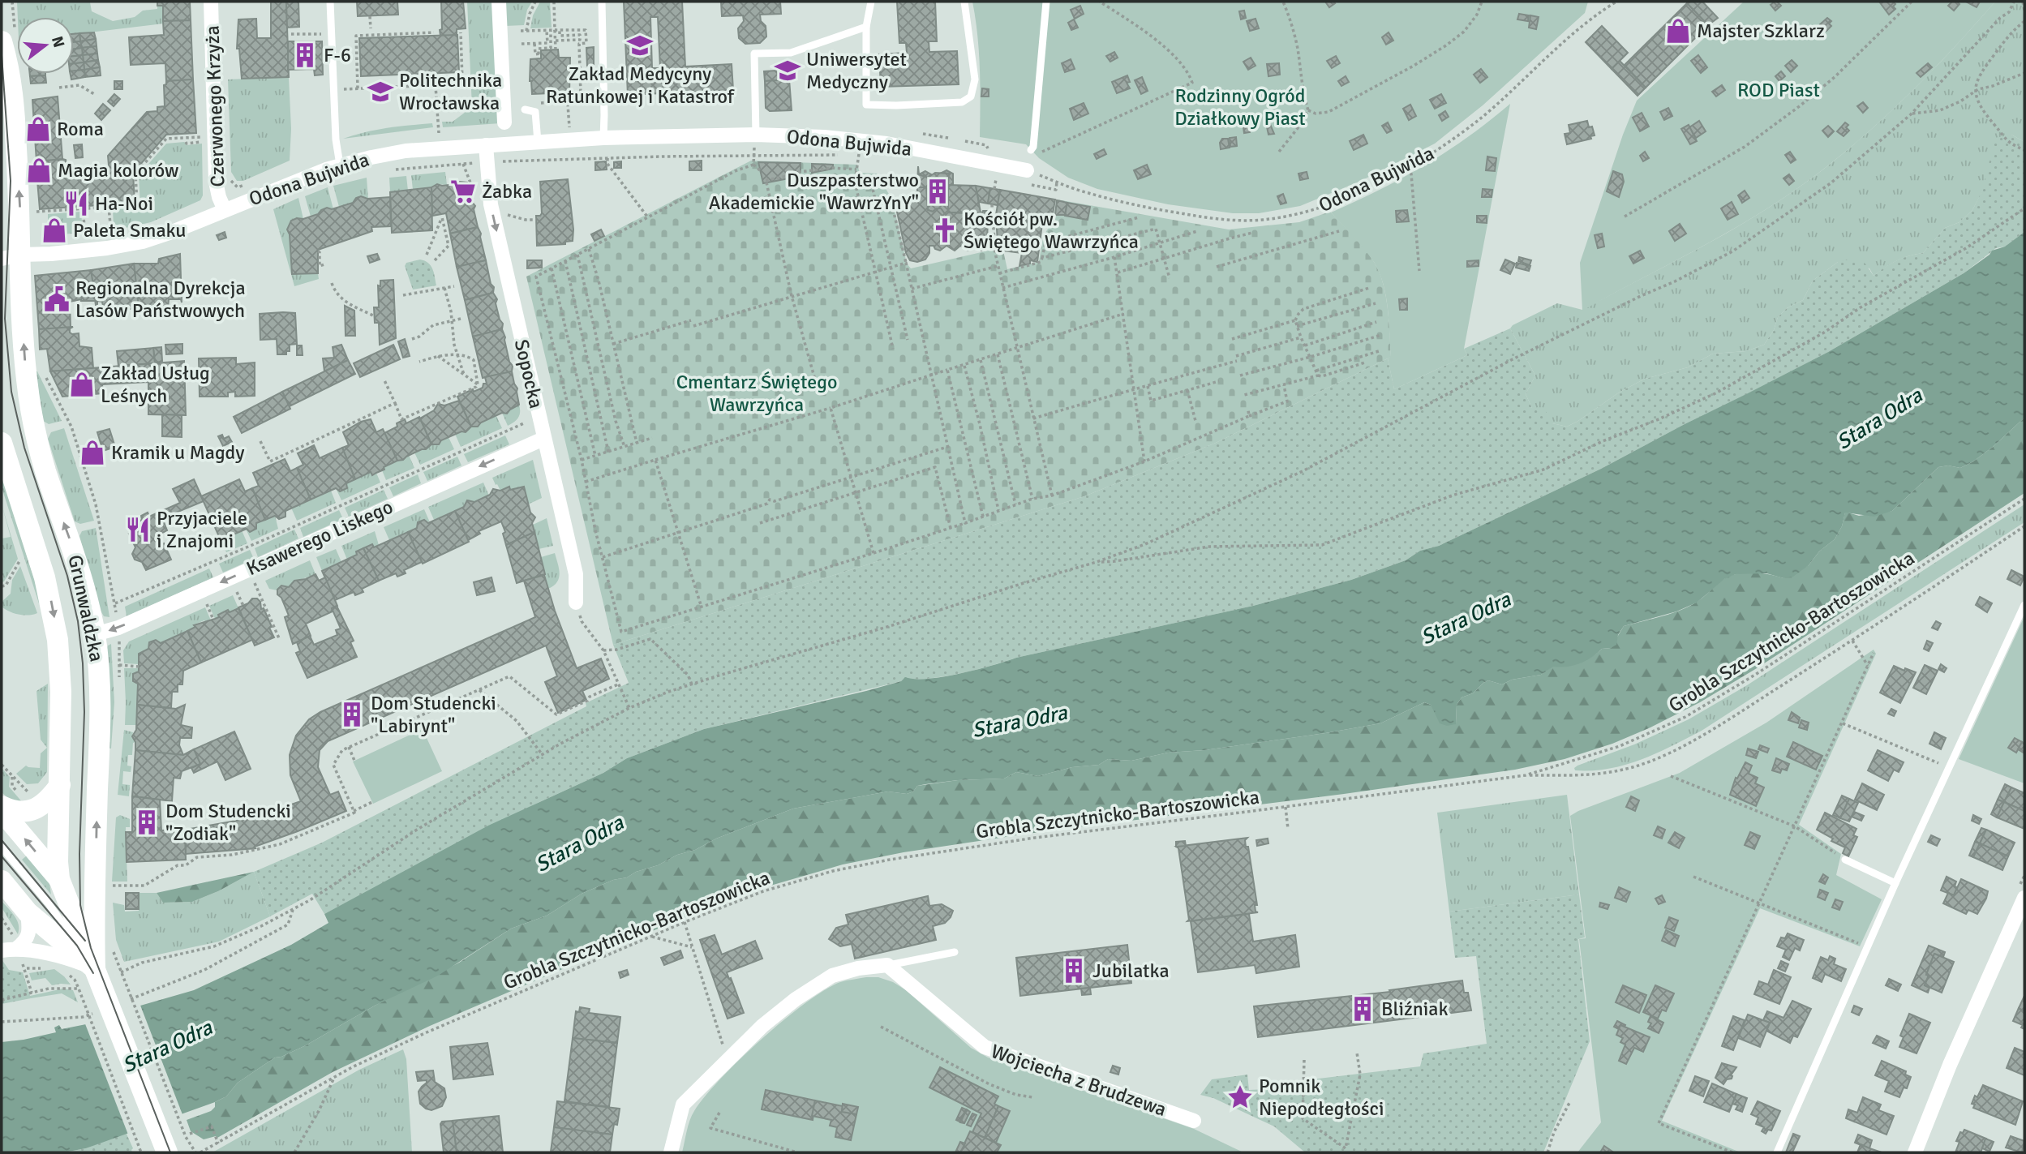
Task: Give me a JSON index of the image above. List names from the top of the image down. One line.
{"streets":{"street":["Czerwonego Krzyża","Odona Bujwida","Sopocka","Ksawerego Liskego","Grunwaldzka","Wojciecha z Brudzewa"],"path":["Grobla Szczytnicko-Bartoszowicka"]},"crossings":[["Czerwonego Krzyża","Odona Bujwida"],["Odona Bujwida","Sopocka"],["Odona Bujwida","Grunwaldzka"],["Sopocka","Ksawerego Liskego"],["Ksawerego Liskego","Grunwaldzka"]],"one_way":["Sopocka","Ksawerego Liskego"],"water":["Stara Odra"],"parks":["ROD Piast","Rodzinny Ogród Działkowy Piast","Cmentarz Świętego Wawrzyńca"],"places":{"shop":["Majster Szklarz","Roma","Magia kolorów","Paleta Smaku","Zakład Usług Leśnych","Kramik u Magdy"],"school or university":["Zakład Medycyny Ratunkowej i Katastrof","Uniwersytet Medyczny","Politechnika Wrocławska"],"building":["F-6","Duszpasterstwo Akademickie \"WawrzYnY\"","Dom Studencki \"Labirynt\"","Dom Studencki \"Zodiak\"","Jubilatka","Bliźniak"],"supermarket":["Żabka"],"restaurant":["Ha-Noi","Przyjaciele i Znajomi"],"church":["Kościół pw. Świętego Wawrzyńca"],"public building":["Regionalna Dyrekcja Lasów Państwowych"],"place":["Pomnik Niepodłegłości"]},"north":"right"}
